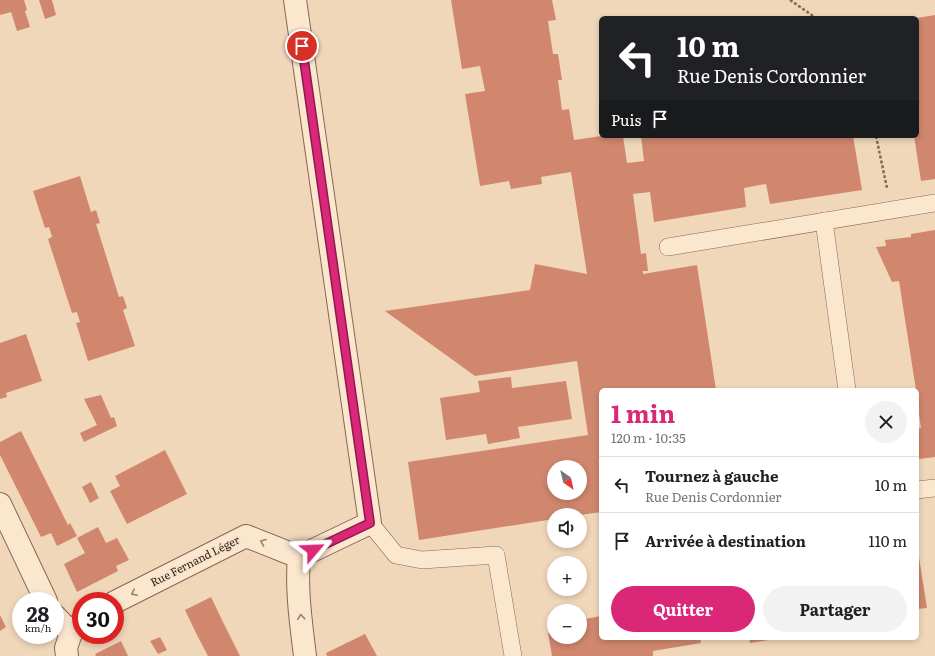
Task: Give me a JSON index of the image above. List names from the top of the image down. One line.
{"streets":{"street":["Rue Fernand Léger"]},"one_way":["Rue Fernand Léger"],"north":"bottom right","page":{"turn":["10 m","Rue Denis Cordonnier"],"then":"Puis","heading":["1 min","120 m · 10:35"],"list":[{"name":"Tournez à gauche","note":"Rue Denis Cordonnier","value":"10 m"},{"name":"Arrivée à destination","value":"110 m"}],"map_buttons":["+","−"],"buttons":["Quitter","Partager"],"speed":"28 km/h","limit":"30"}}
